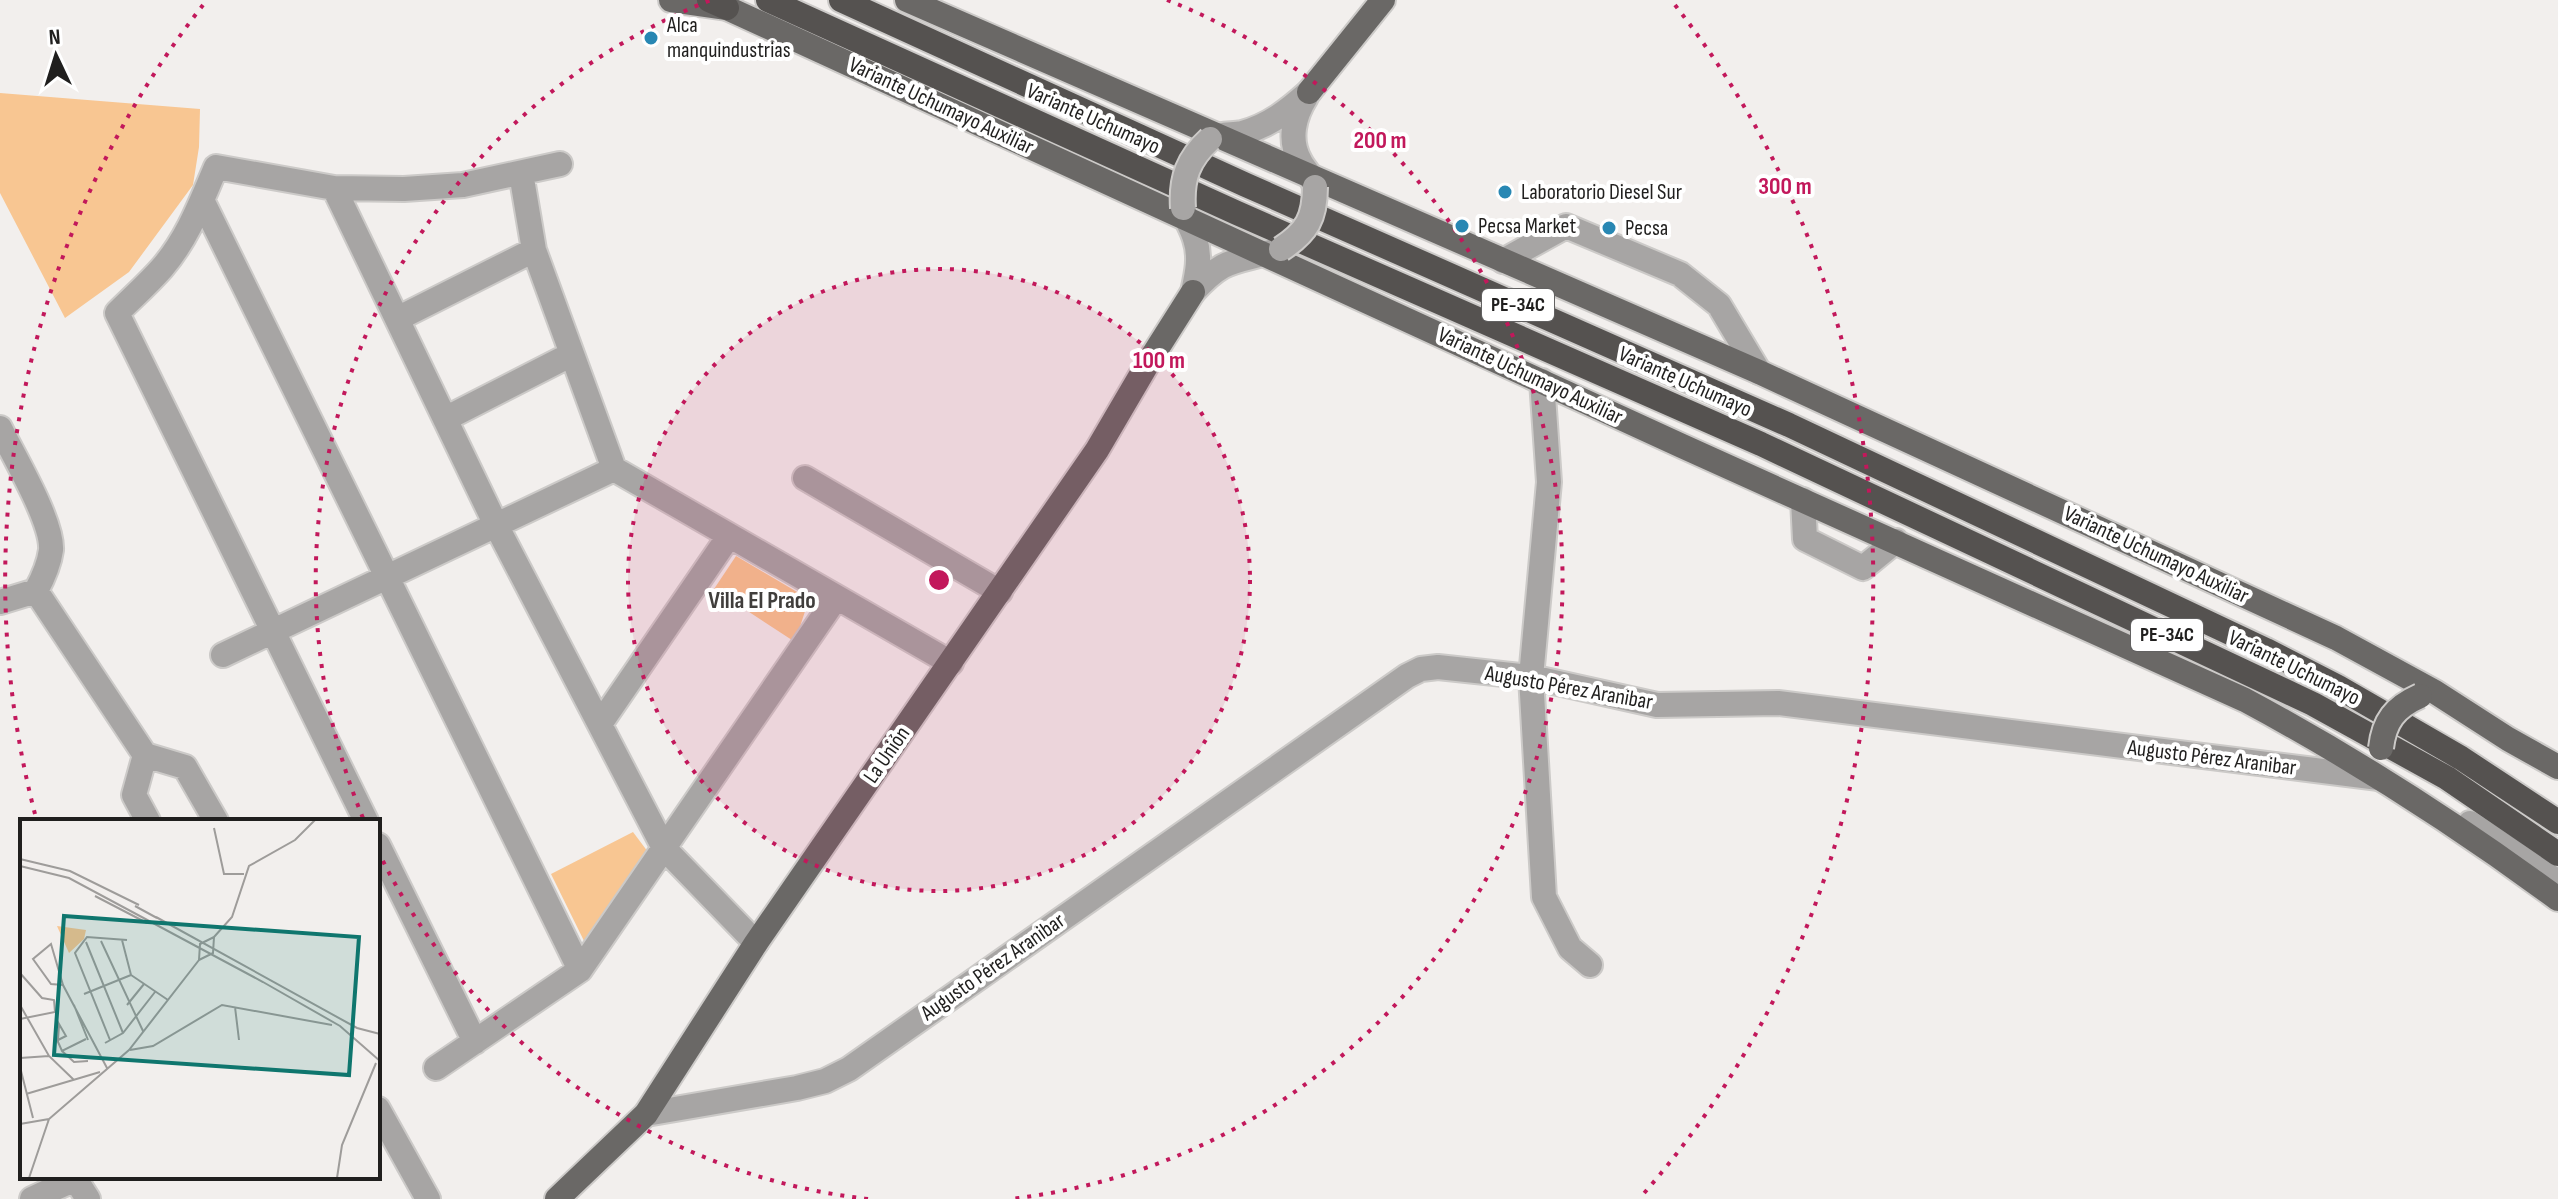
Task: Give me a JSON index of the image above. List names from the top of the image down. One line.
{"streets":{"highway":["Variante Uchumayo","PE-34C"],"main road":["Variante Uchumayo Auxiliar","La Unión"],"street":["Augusto Pérez Aranibar"]},"crossings":[["Variante Uchumayo Auxiliar","Augusto Pérez Aranibar"],["Variante Uchumayo Auxiliar","La Unión"],["Augusto Pérez Aranibar","La Unión"]],"districts":["Villa El Prado"],"places":["Alca manquindustrias","Laboratorio Diesel Sur","Pecsa Market","Pecsa"],"north":"top","rings":["200 m","300 m","100 m"]}
